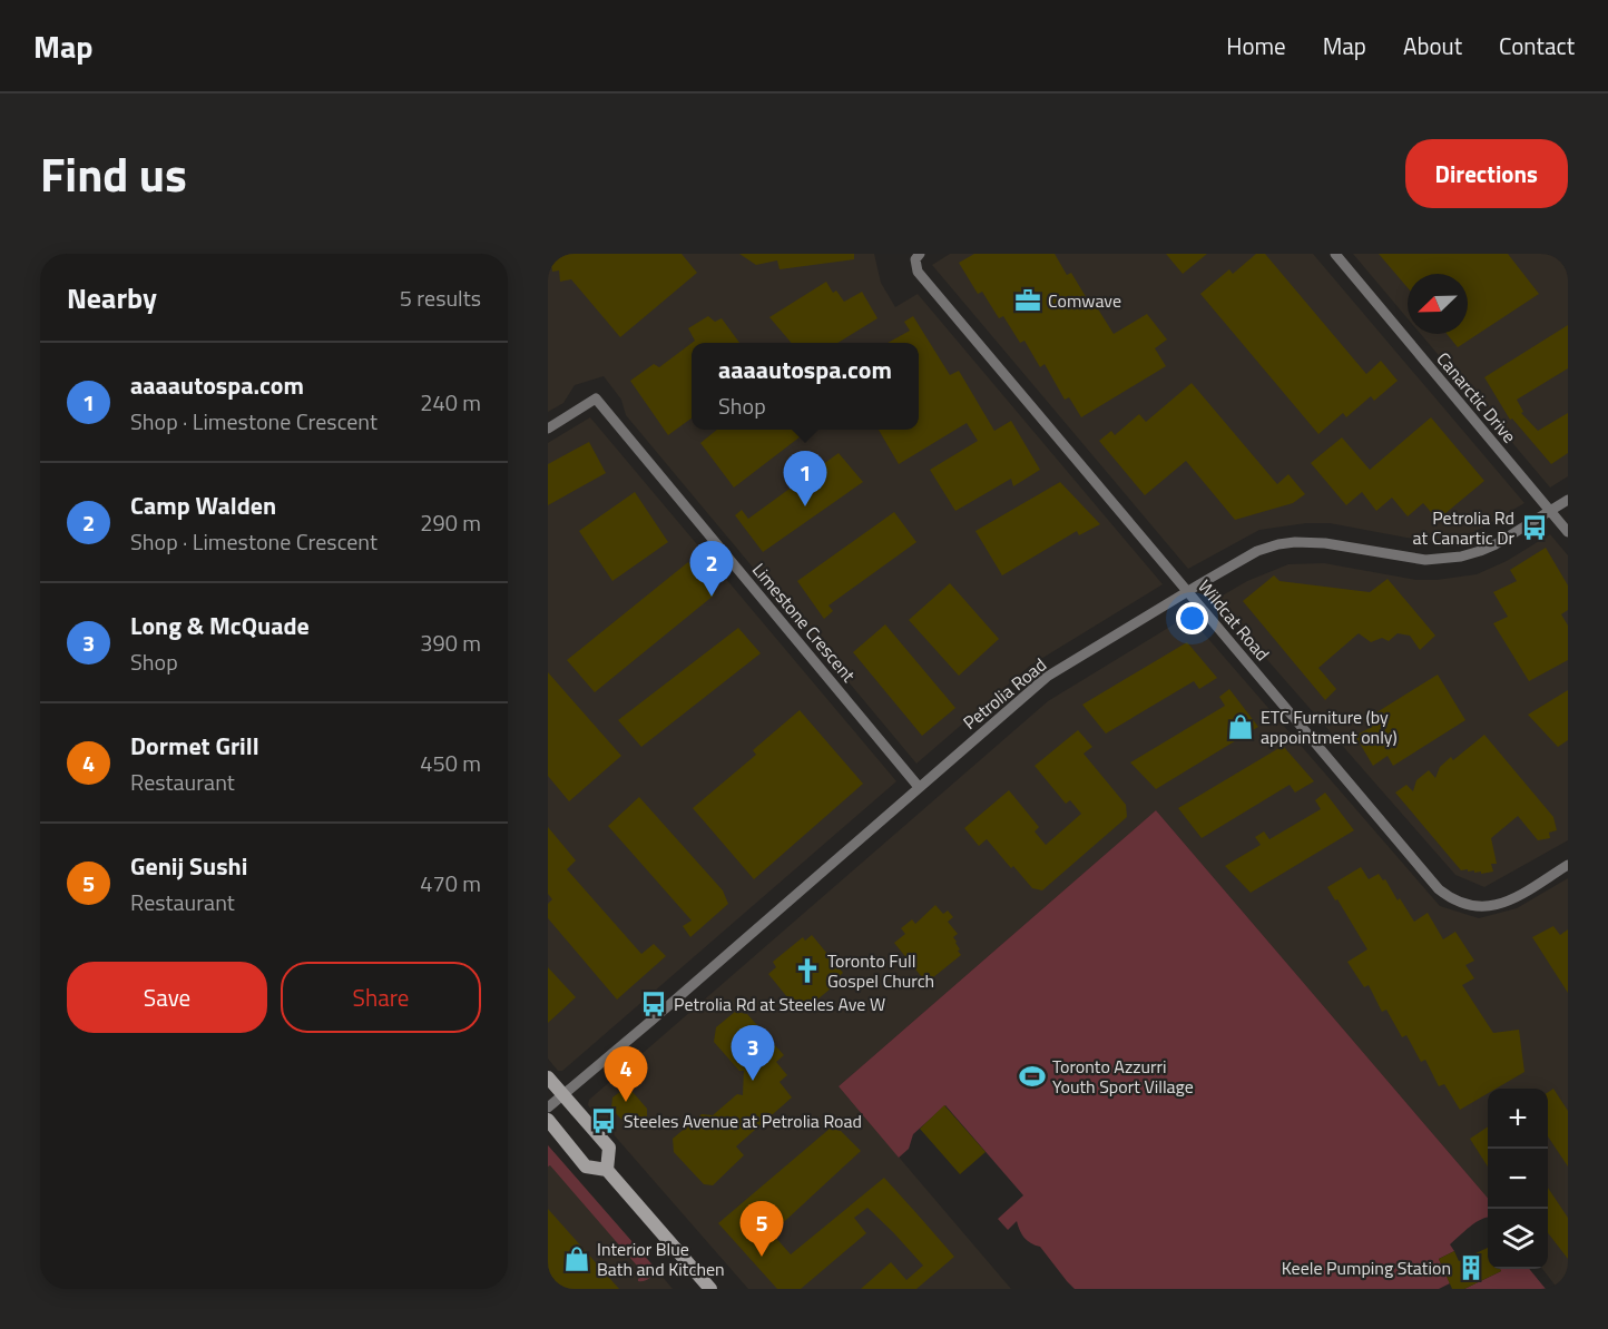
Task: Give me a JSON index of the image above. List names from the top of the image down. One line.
{"streets":{"street":["Canarctic Drive","Wildcat Road","Limestone Crescent","Petrolia Road"]},"crossings":[["Canarctic Drive","Petrolia Road"],["Wildcat Road","Petrolia Road"],["Limestone Crescent","Petrolia Road"]],"places":{"office":["Comwave"],"bus stop":["Petrolia Rd at Canartic Dr","Petrolia Rd at Steeles Ave W","Steeles Avenue at Petrolia Road"],"shop":["ETC Furniture (by appointment only)","Interior Blue Bath and Kitchen"],"church":["Toronto Full Gospel Church"],"sports":["Toronto Azzurri Youth Sport Village"],"building":["Keele Pumping Station"]},"north":"bottom left","page":{"header":"Map","nav":["Home","Map","About","Contact"],"title":"Find us","buttons":["Directions",["Save","Share"]],"heading":["Nearby","5 results"],"list":[{"mark":"1","name":"aaaautospa.com","note":"Shop · Limestone Crescent","value":"240 m"},{"mark":"2","name":"Camp Walden","note":"Shop · Limestone Crescent","value":"290 m"},{"mark":"3","name":"Long & McQuade","note":"Shop","value":"390 m"},{"mark":"4","name":"Dormet Grill","note":"Restaurant","value":"450 m"},{"mark":"5","name":"Genij Sushi","note":"Restaurant","value":"470 m"}],"popup":["aaaautospa.com","Shop"],"pins":["1","2","3","4","5"],"map_buttons":["+","−"]}}
